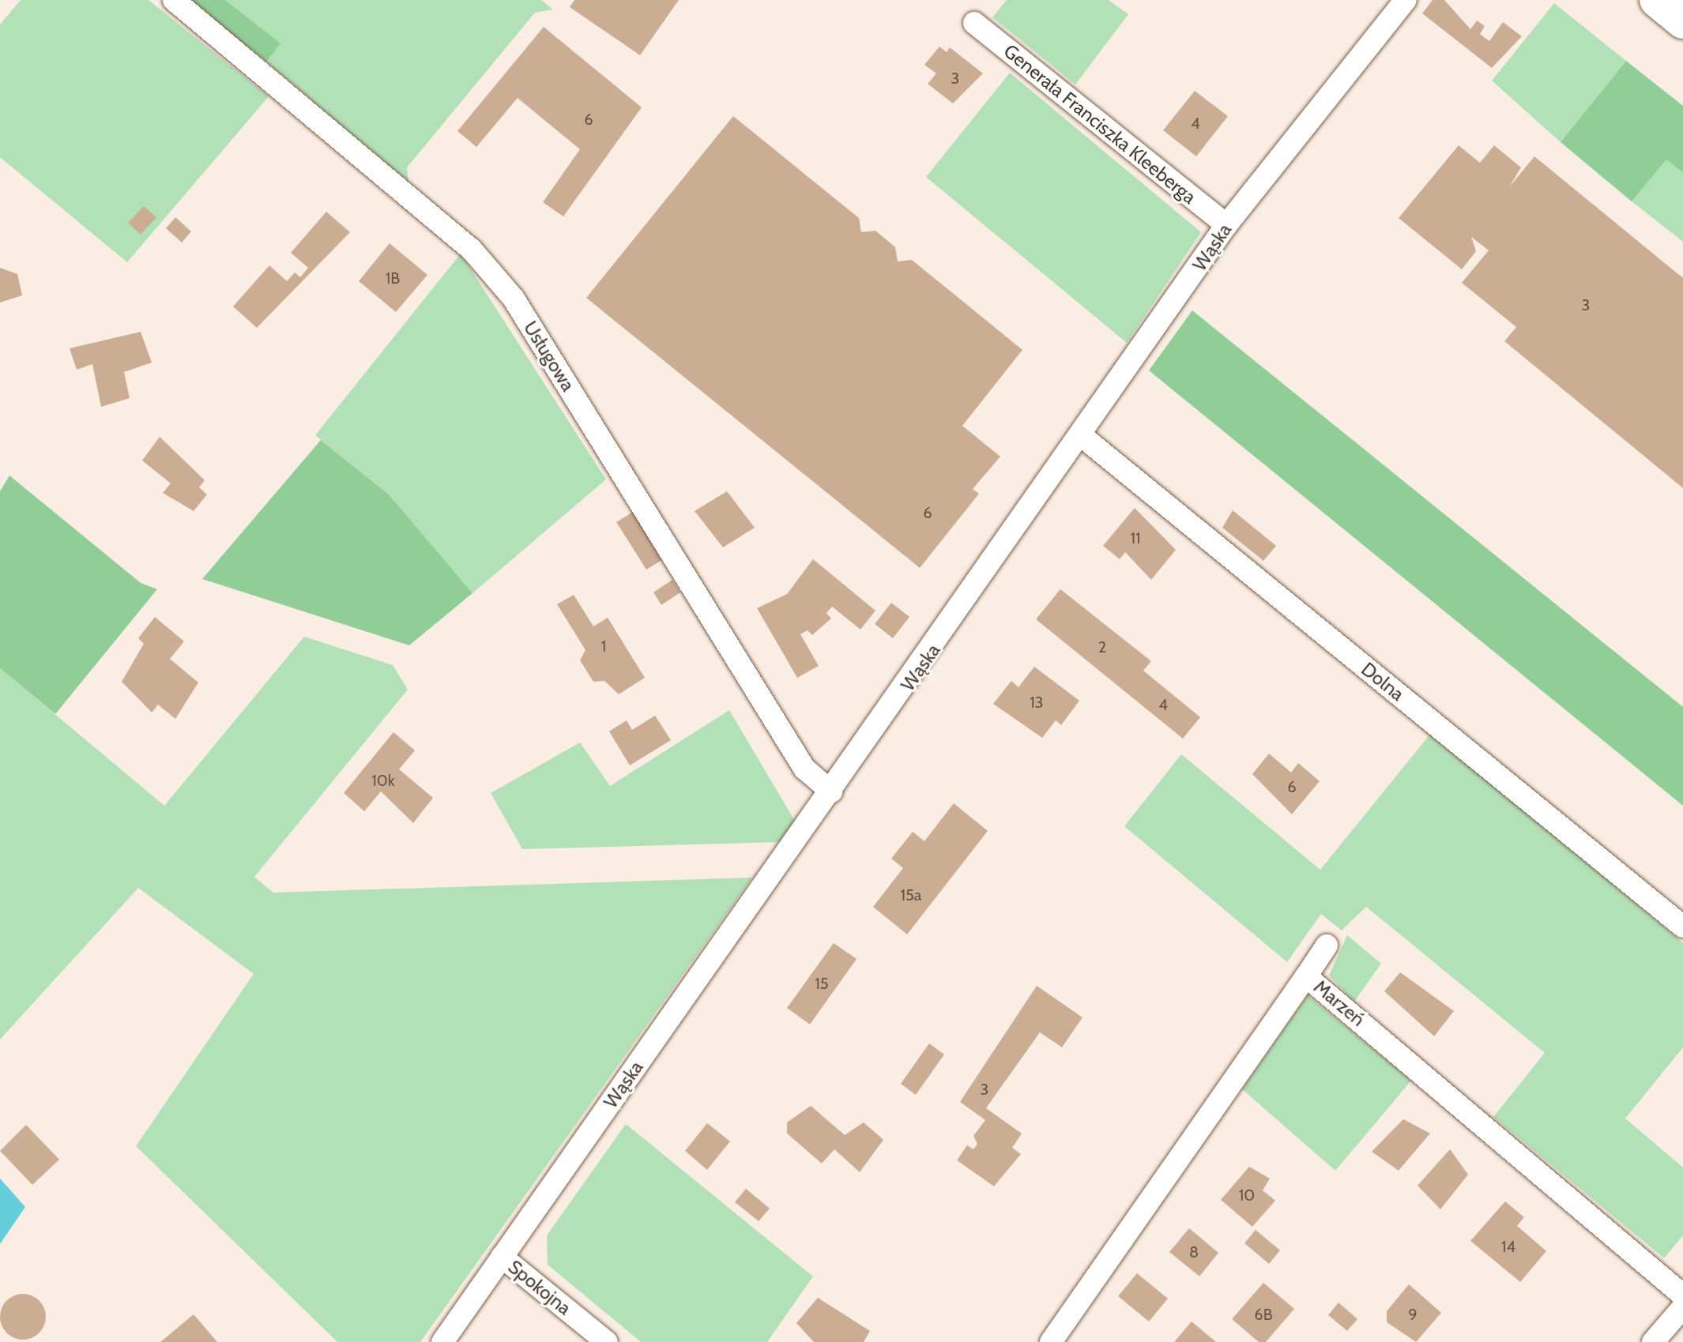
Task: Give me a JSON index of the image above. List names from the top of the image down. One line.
{"streets":{"street":["Generała Franciszka Kleeberga","Wąska","Usługowa","Dolna","Marzeń","Spokojna"]},"crossings":[["Generała Franciszka Kleeberga","Wąska"],["Wąska","Usługowa"],["Wąska","Dolna"],["Wąska","Spokojna"]],"house_numbers":["3","6","4","1B","3","6","11","1","2","13","4","10k","6","15a","15","3","10","14","8","6B","9"]}
